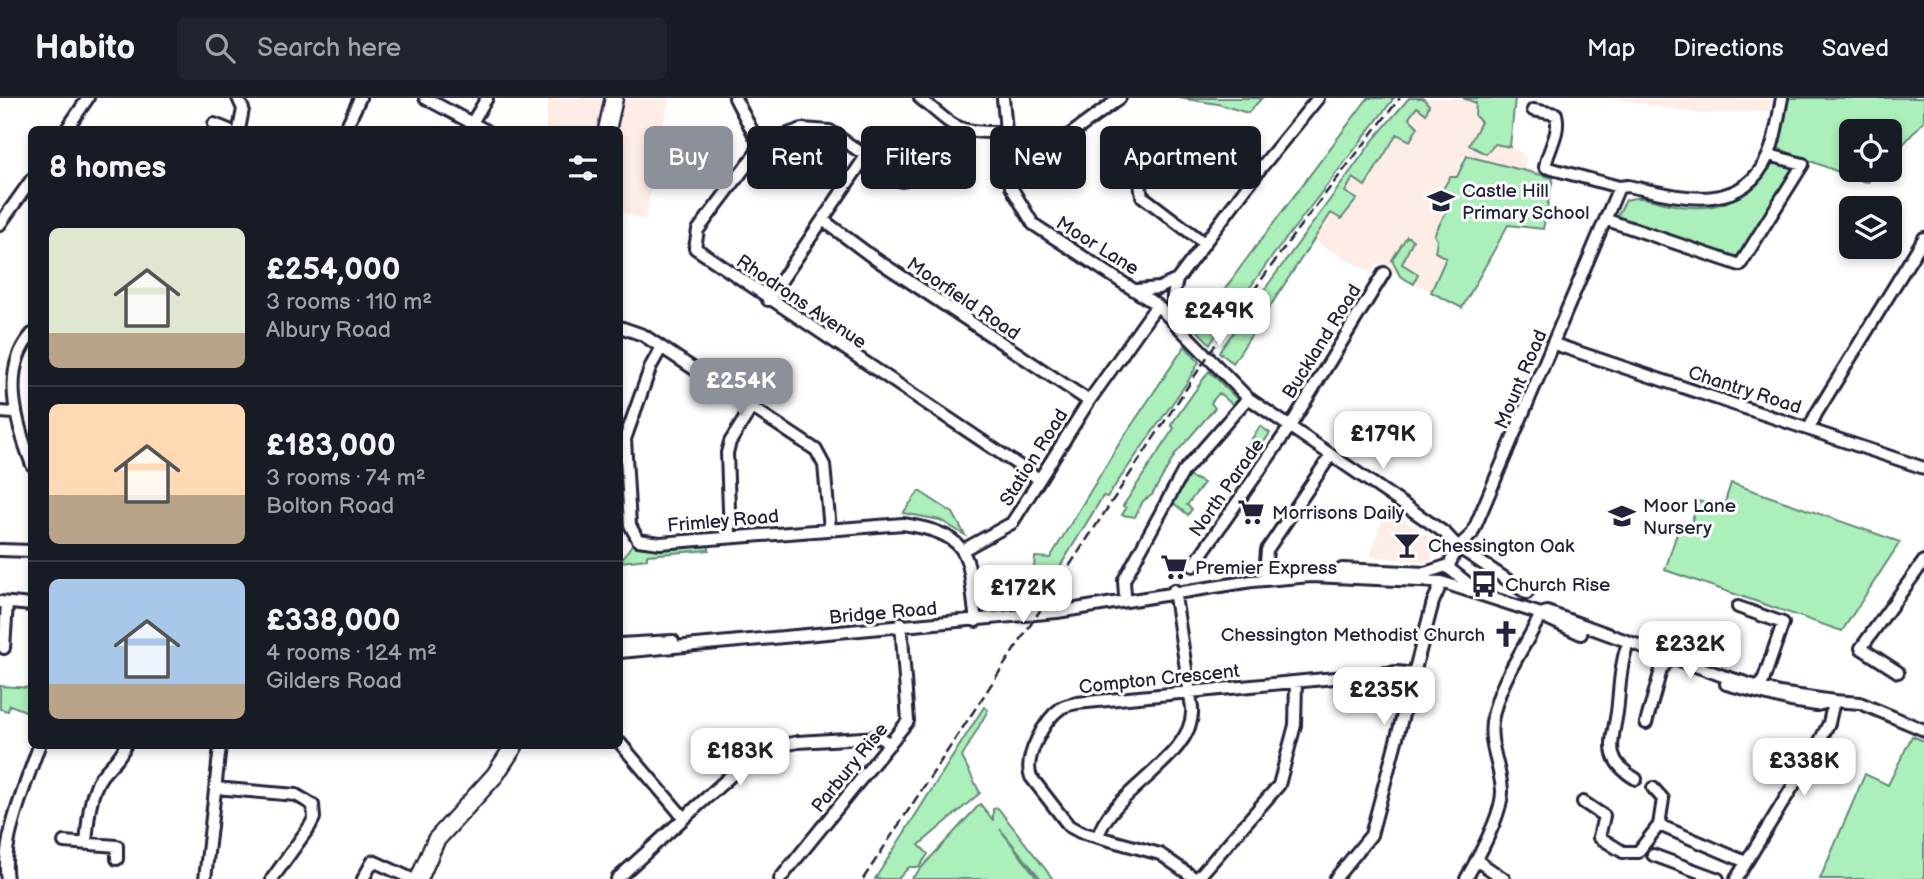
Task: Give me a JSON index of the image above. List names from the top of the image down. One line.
{"streets":{"street":["Moor Lane","Moorfield Road","Rhodrons Avenue","Buckland Road","Mount Road","Chantry Road","Station Road","North Parade","Frimley Road","Bridge Road","Compton Crescent","Parbury Rise"]},"crossings":[["Moor Lane","Buckland Road"],["Moor Lane","Mount Road"],["Moor Lane","Station Road"],["Moor Lane","North Parade"],["Moorfield Road","Station Road"],["Rhodrons Avenue","Station Road"],["Buckland Road","North Parade"],["Mount Road","Chantry Road"],["Station Road","Frimley Road"],["Bridge Road","Parbury Rise"]],"places":{"school or university":["Castle Hill Primary School","Moor Lane Nursery"],"supermarket":["Morrisons Daily","Premier Express"],"bar":["Chessington Oak"],"bus stop":["Church Rise"],"church":["Chessington Methodist Church"]},"page":{"header":"Habito","search":"Search here","nav":["Map","Directions","Saved"],"chip":["Buy","Rent","Filters","New","Apartment"],"heading":"8 homes","list":[{"name":"£254,000","note":"3 rooms · 110 m² · Albury Road"},{"name":"£183,000","note":"3 rooms · 74 m² · Bolton Road"},{"name":"£338,000","note":"4 rooms · 124 m² · Gilders Road"}],"price":["£249K","£254K","£179K","£172K","£232K","£235K","£183K","£338K"]}}
